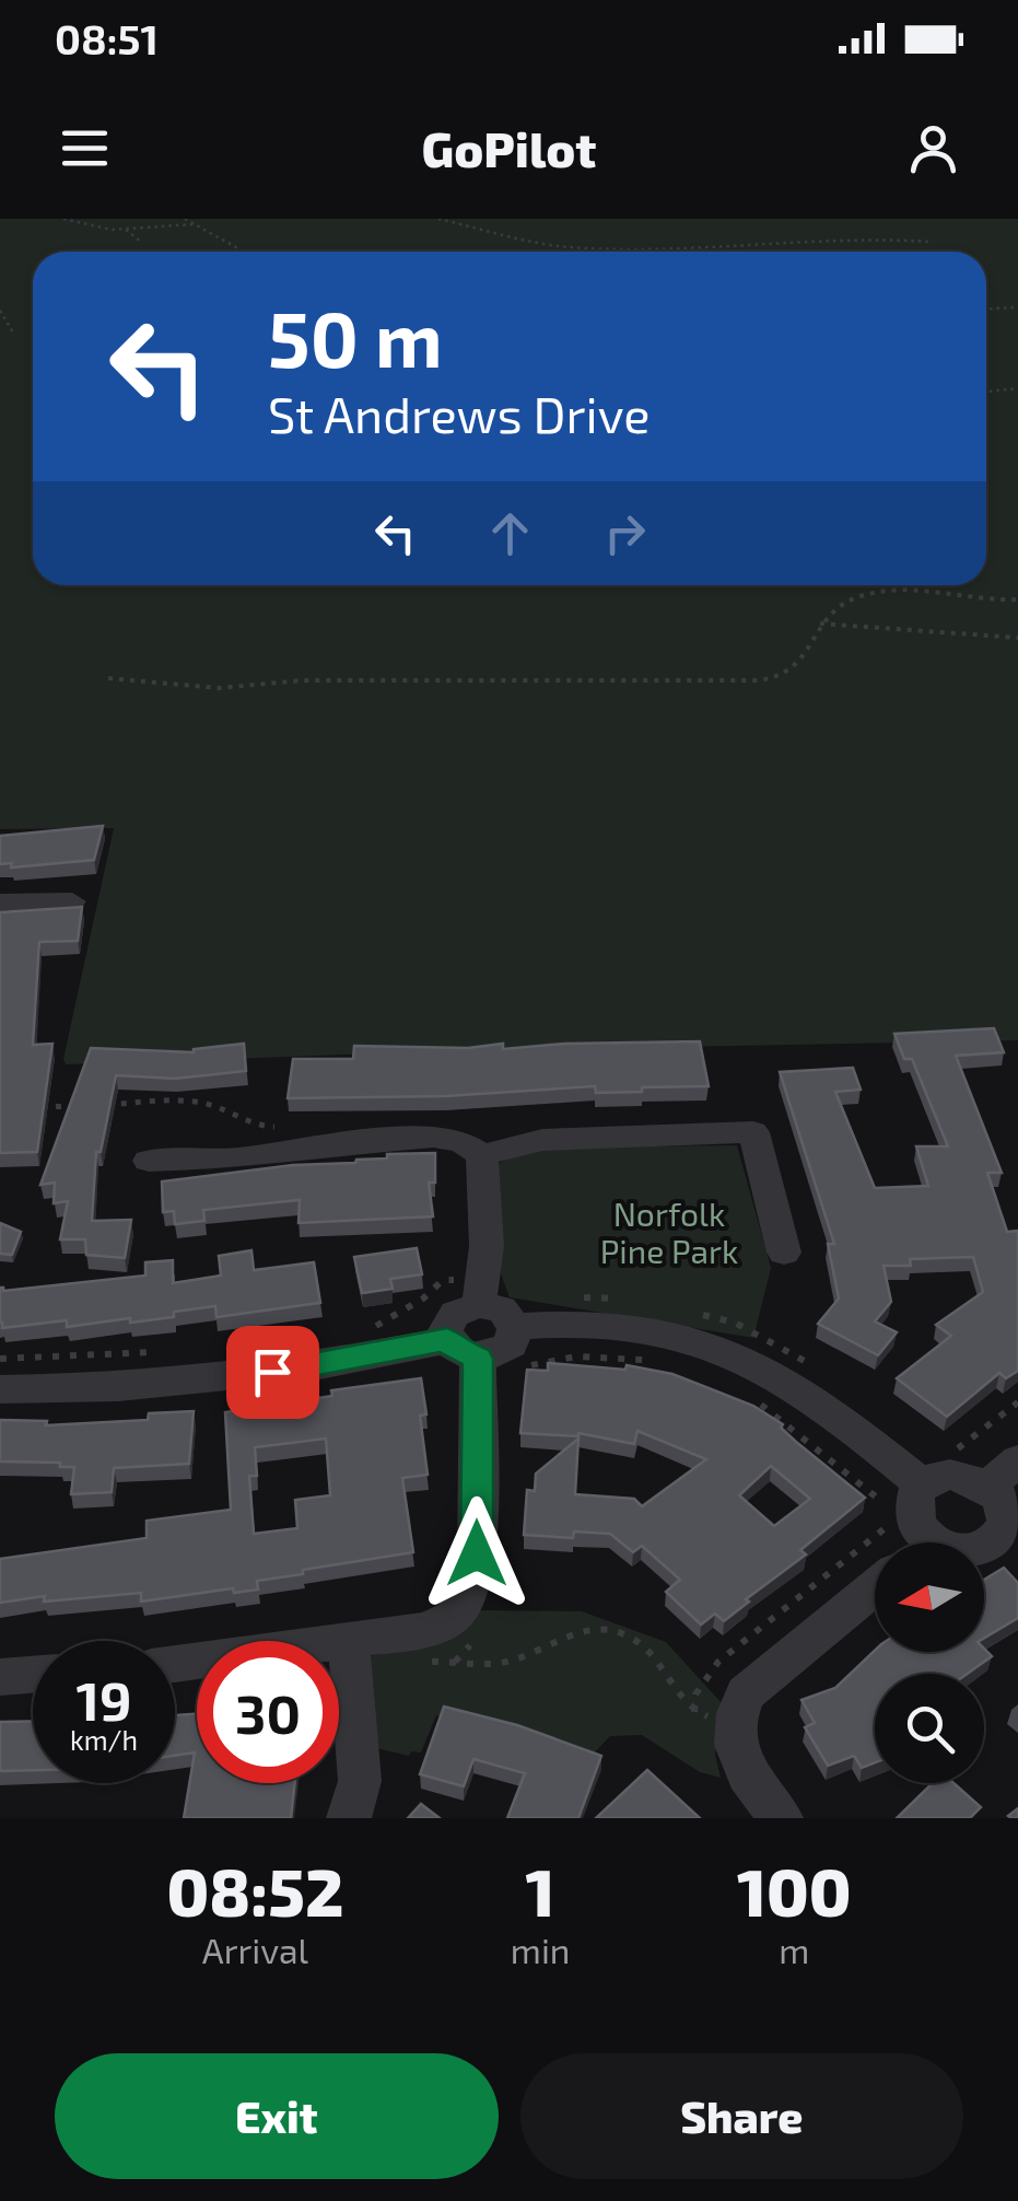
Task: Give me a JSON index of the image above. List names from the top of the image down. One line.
{"parks":["Norfolk Pine Park"],"north":"left","page":{"status":"08:51","header":"GoPilot","turn":["50 m","St Andrews Drive"],"speed":"19 km/h","limit":"30","eta":["08:52","Arrival","1","min","100","m"],"buttons":["Exit","Share"]}}
